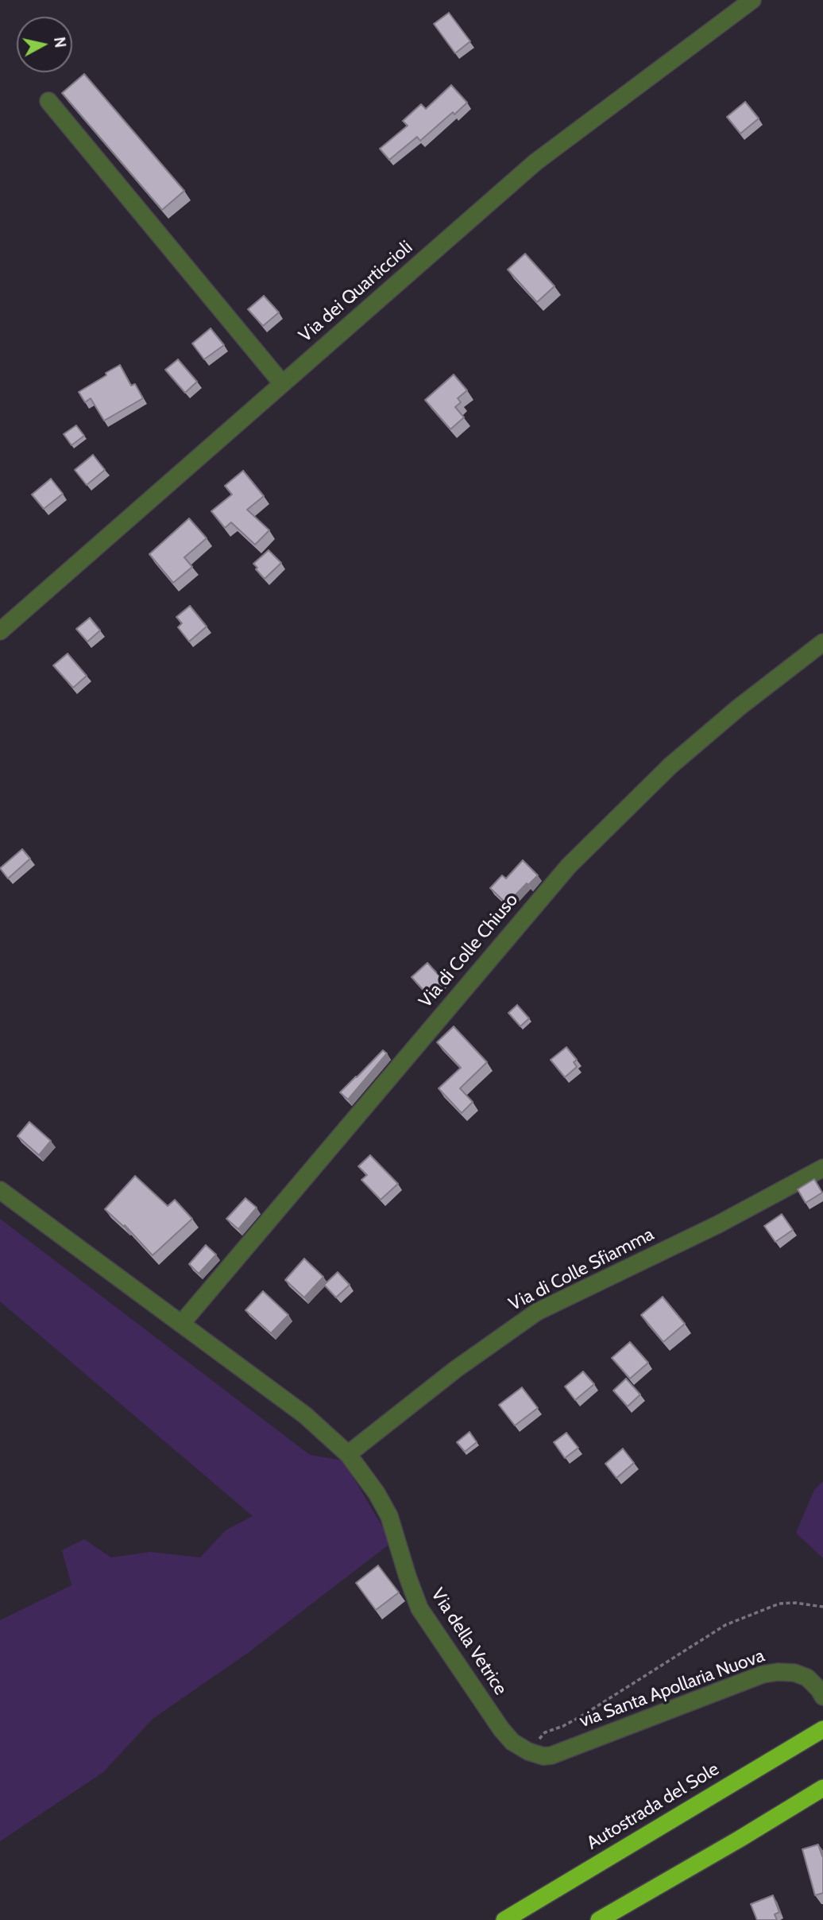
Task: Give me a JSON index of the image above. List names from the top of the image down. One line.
{"streets":{"highway":["Autostrada del Sole"],"street":["Via dei Quarticcioli","Via di Colle Chiuso","Via di Colle Sfiamma","Via della Vetrice","via Santa Apollaria Nuova"]},"crossings":[["Via di Colle Chiuso","Via della Vetrice"],["Via di Colle Sfiamma","Via della Vetrice"],["Via della Vetrice","via Santa Apollaria Nuova"]],"north":"right"}
